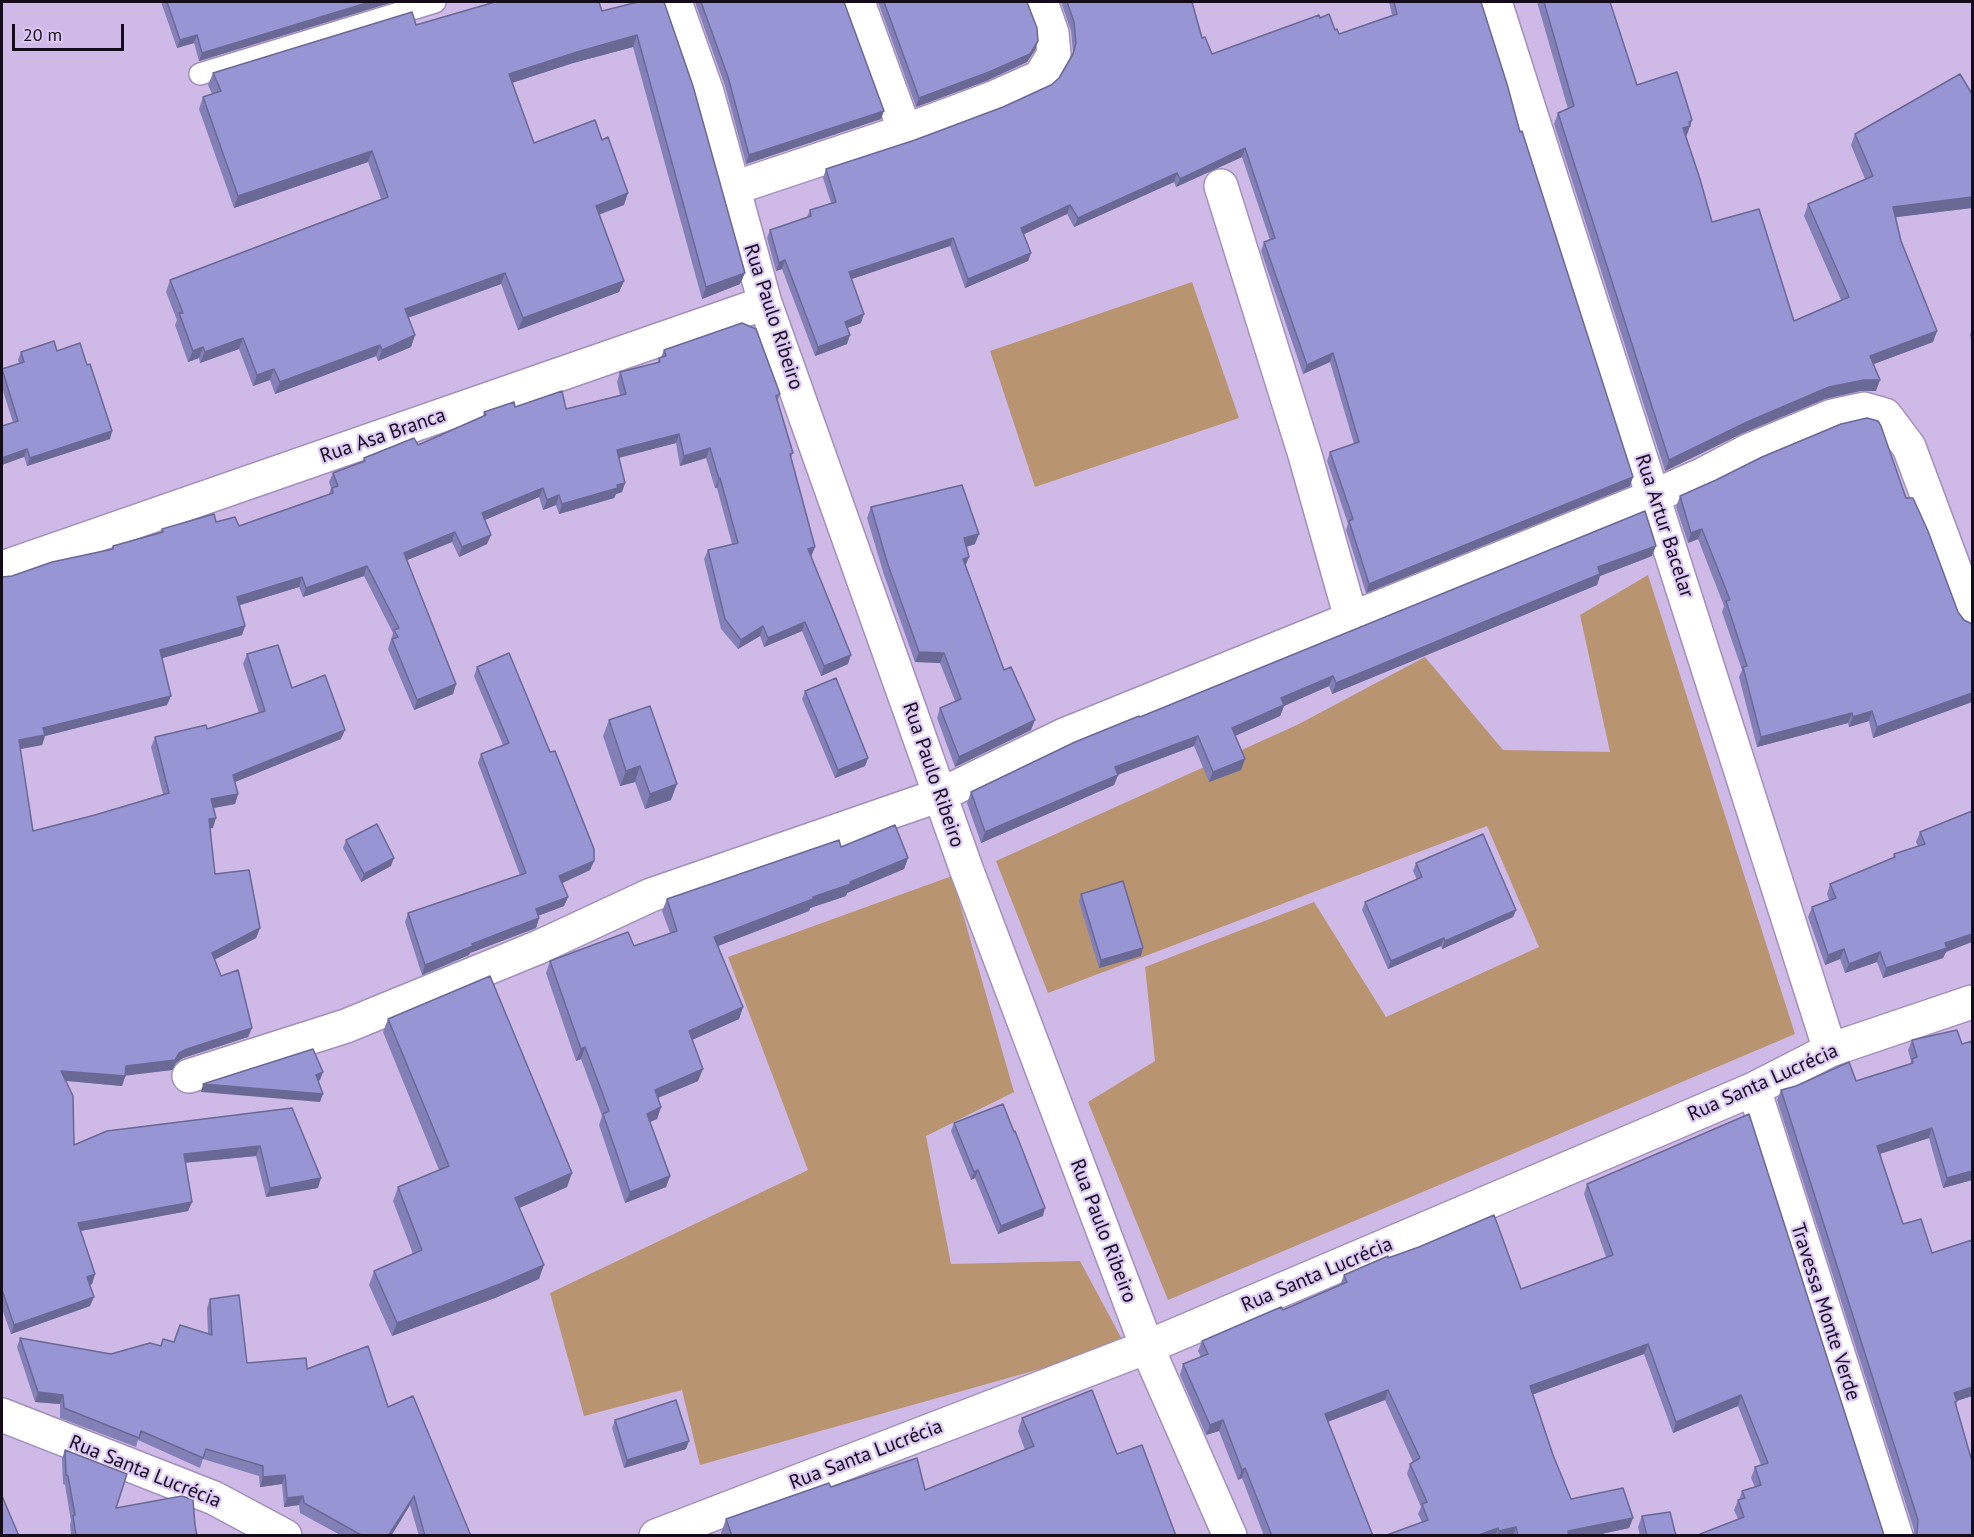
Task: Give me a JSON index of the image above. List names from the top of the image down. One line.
{"streets":{"street":["Rua Paulo Ribeiro","Rua Asa Branca","Rua Artur Bacelar","Rua Santa Lucrécia","Travessa Monte Verde"]},"crossings":[["Rua Paulo Ribeiro","Rua Asa Branca"],["Rua Paulo Ribeiro","Rua Santa Lucrécia"],["Rua Artur Bacelar","Rua Santa Lucrécia"],["Rua Santa Lucrécia","Travessa Monte Verde"]],"scale_bar":"20 m"}
